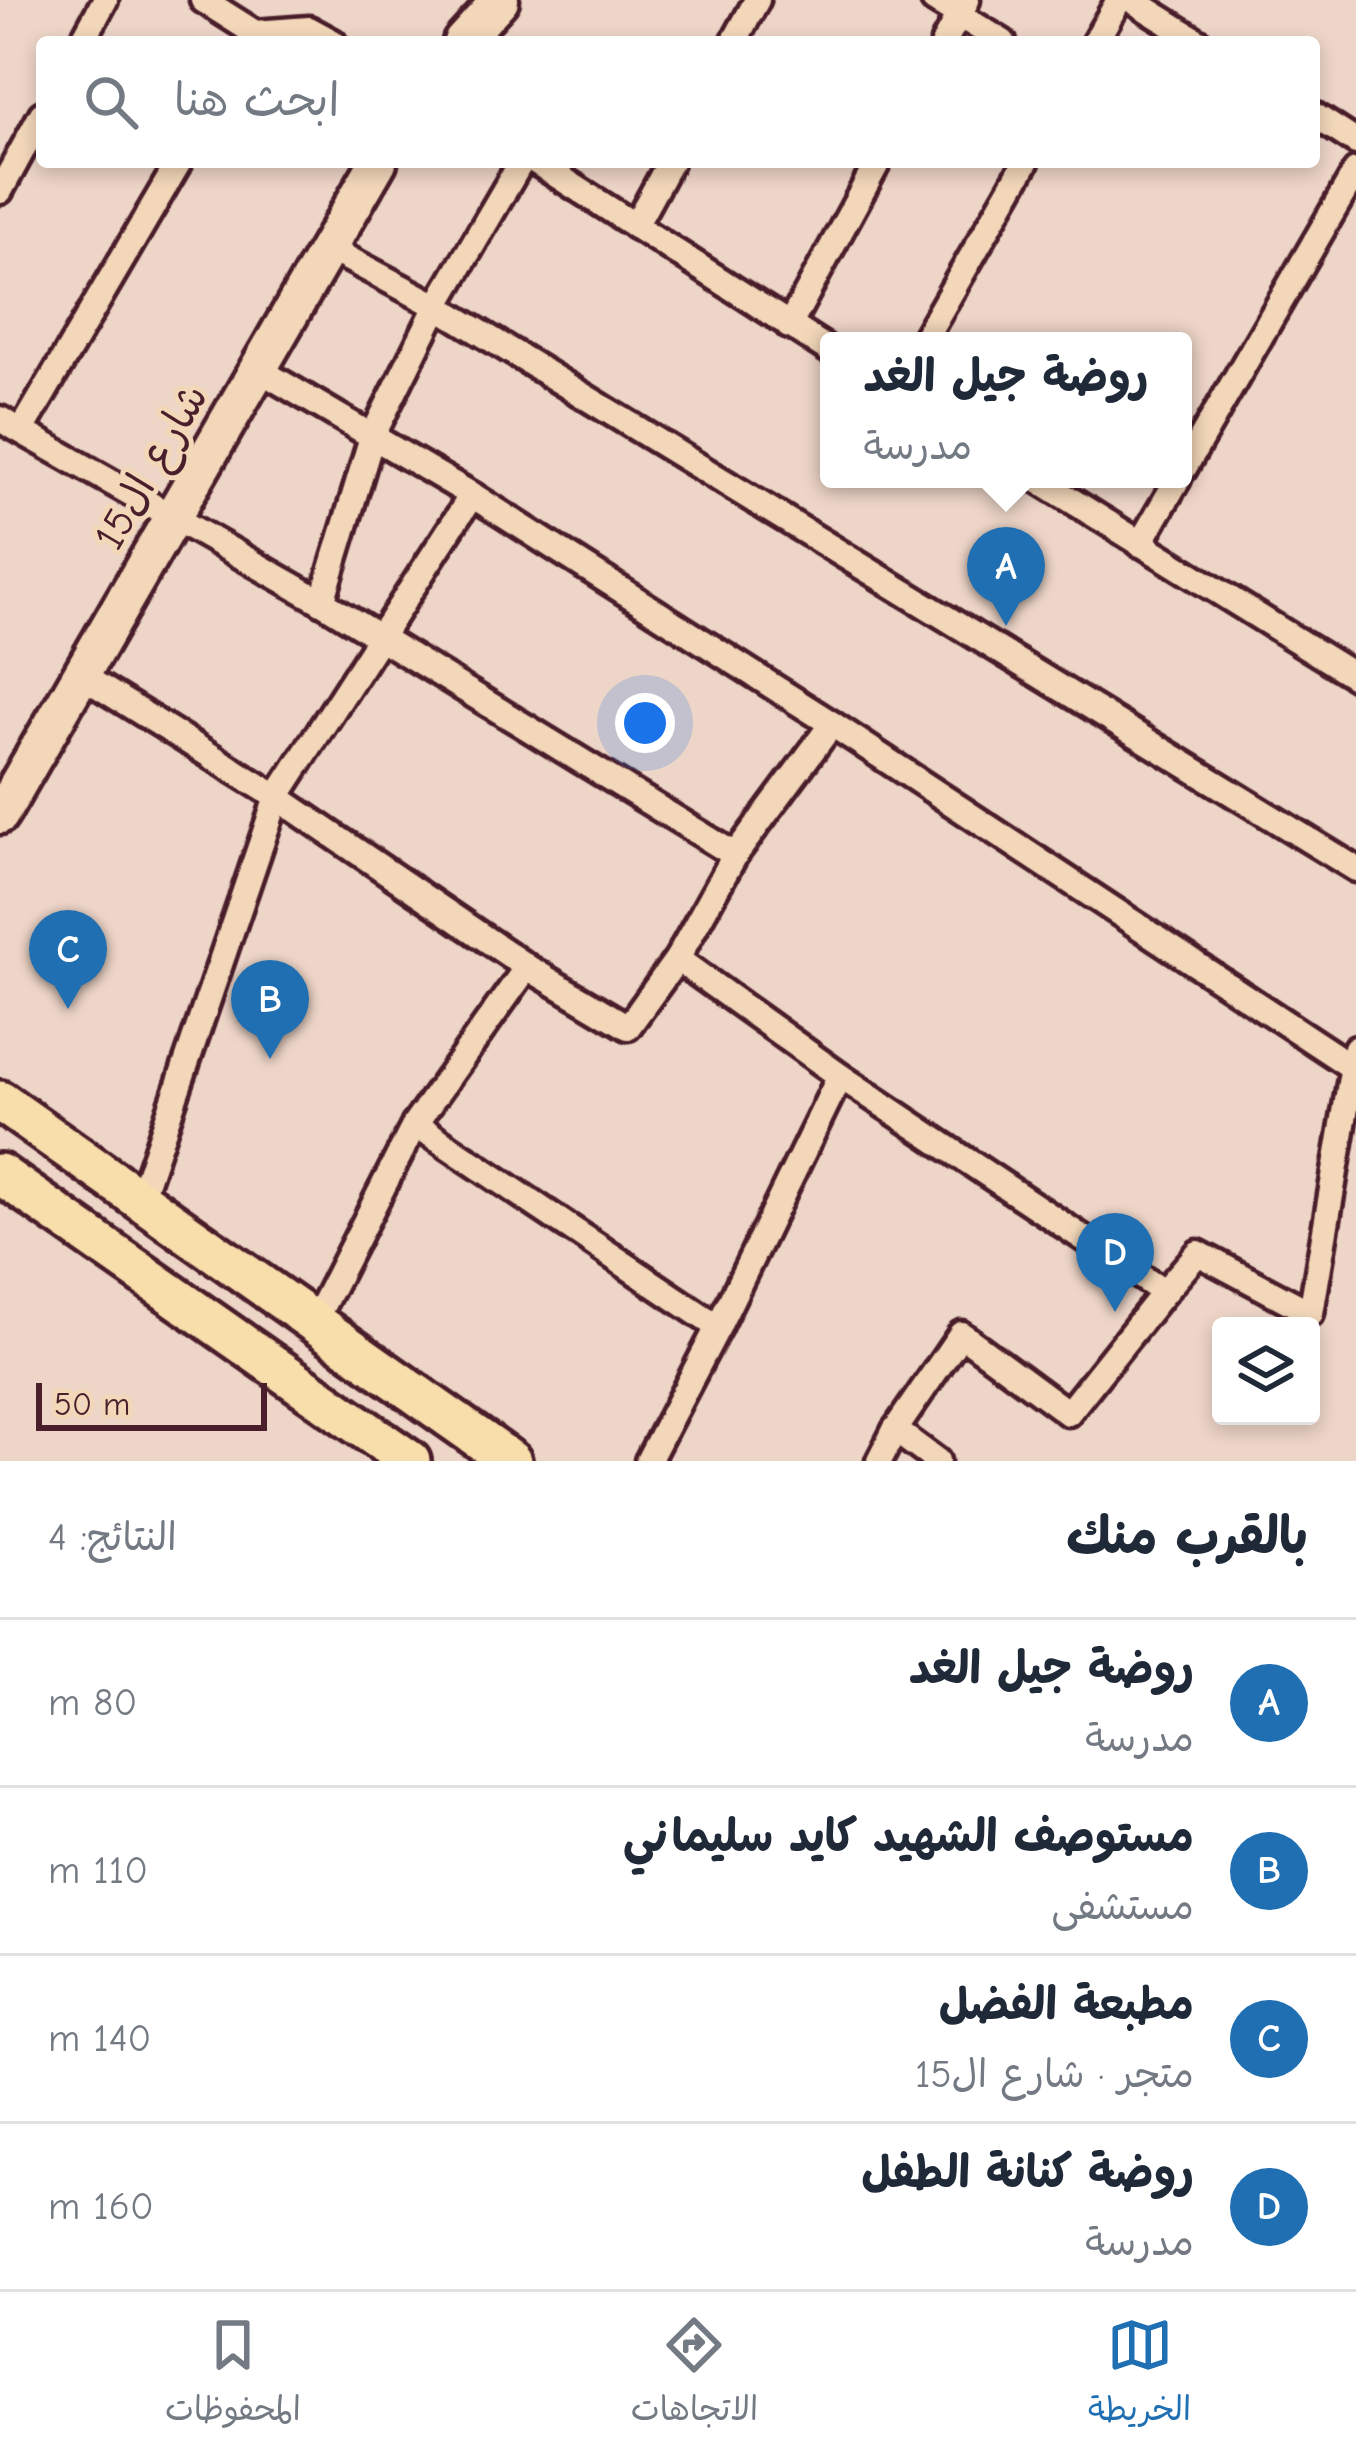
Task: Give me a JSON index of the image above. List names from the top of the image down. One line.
{"streets":{"main road":["شارع ال15"]},"scale_bar":"50 m","page":{"search":"ابحث هنا","popup":["روضة جيل الغد","مدرسة"],"pins":["A","C","B","D"],"scale":"50 m","heading":["بالقرب منك","النتائج: 4"],"list":[{"mark":"A","name":"روضة جيل الغد","note":"مدرسة","value":"80 m"},{"mark":"B","name":"مستوصف الشهيد كايد سليماني","note":"مستشفى","value":"110 m"},{"mark":"C","name":"مطبعة الفضل","note":"متجر · شارع ال15","value":"140 m"},{"mark":"D","name":"روضة كنانة الطفل","note":"مدرسة","value":"160 m"}],"nav":["الخريطة","الاتجاهات","المحفوظات"]}}
